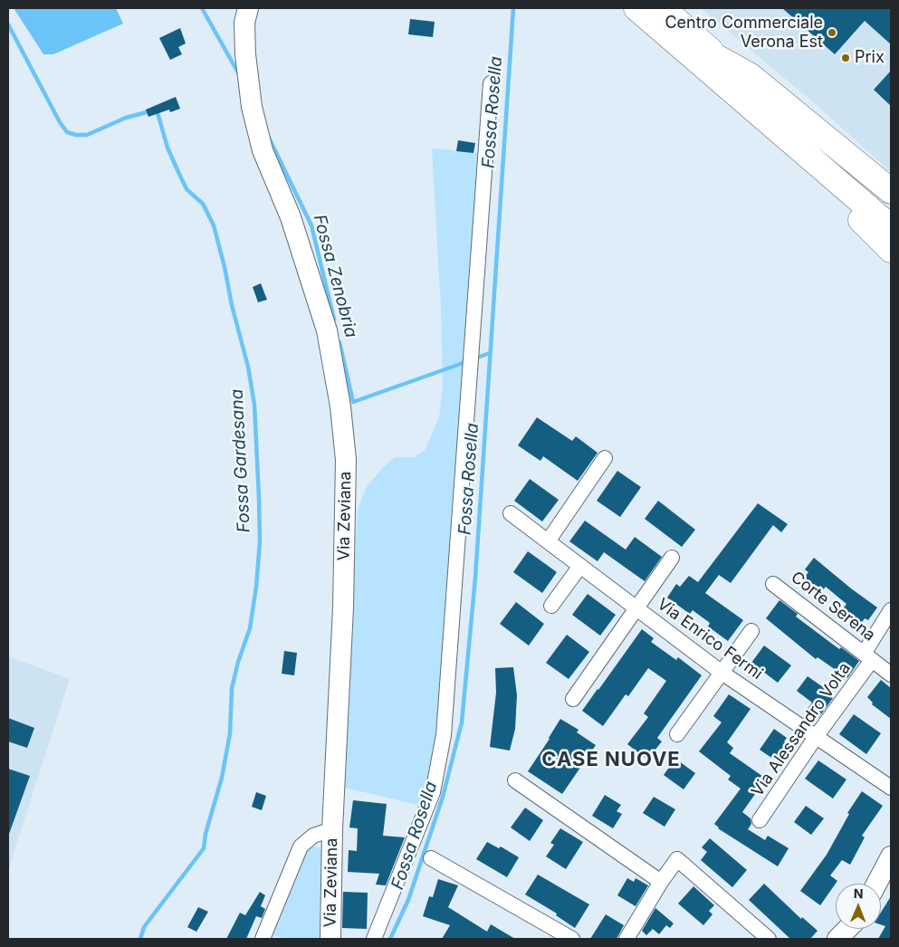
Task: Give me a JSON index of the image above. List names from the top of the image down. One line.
{"streets":{"street":["Via Zeviana","Corte Serena","Via Enrico Fermi","Via Alessandro Volta"]},"crossings":[["Corte Serena","Via Alessandro Volta"],["Via Enrico Fermi","Via Alessandro Volta"]],"districts":["CASE NUOVE"],"water":["Fossa Rosella","Fossa Zenobria","Fossa Gardesana"],"places":["Centro Commerciale Verona Est","Prix"],"north":"top"}
